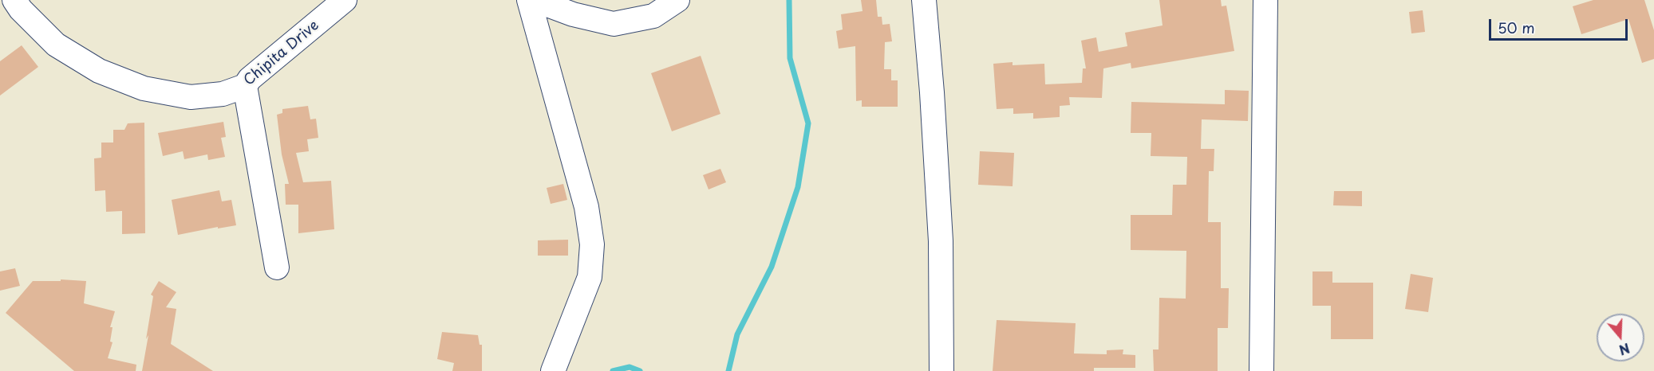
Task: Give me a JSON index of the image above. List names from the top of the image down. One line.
{"streets":{"street":["Chipita Drive"]},"scale_bar":"50 m","north":"bottom"}
